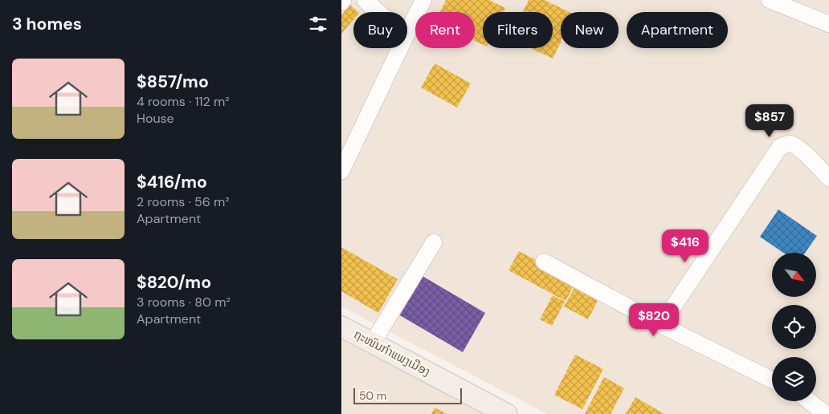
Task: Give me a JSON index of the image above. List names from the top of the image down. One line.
{"streets":{"main road":["ຖະໜົນກຳແພງເມືອງ"]},"scale_bar":"50 m","north":"bottom right","page":{"heading":"3 homes","chip":["Buy","Rent","Filters","New","Apartment"],"list":[{"name":"$857/mo","note":"4 rooms · 112 m² · House"},{"name":"$416/mo","note":"2 rooms · 56 m² · Apartment"},{"name":"$820/mo","note":"3 rooms · 80 m² · Apartment"}],"price":["$857","$416","$820"],"scale":"50 m"}}
